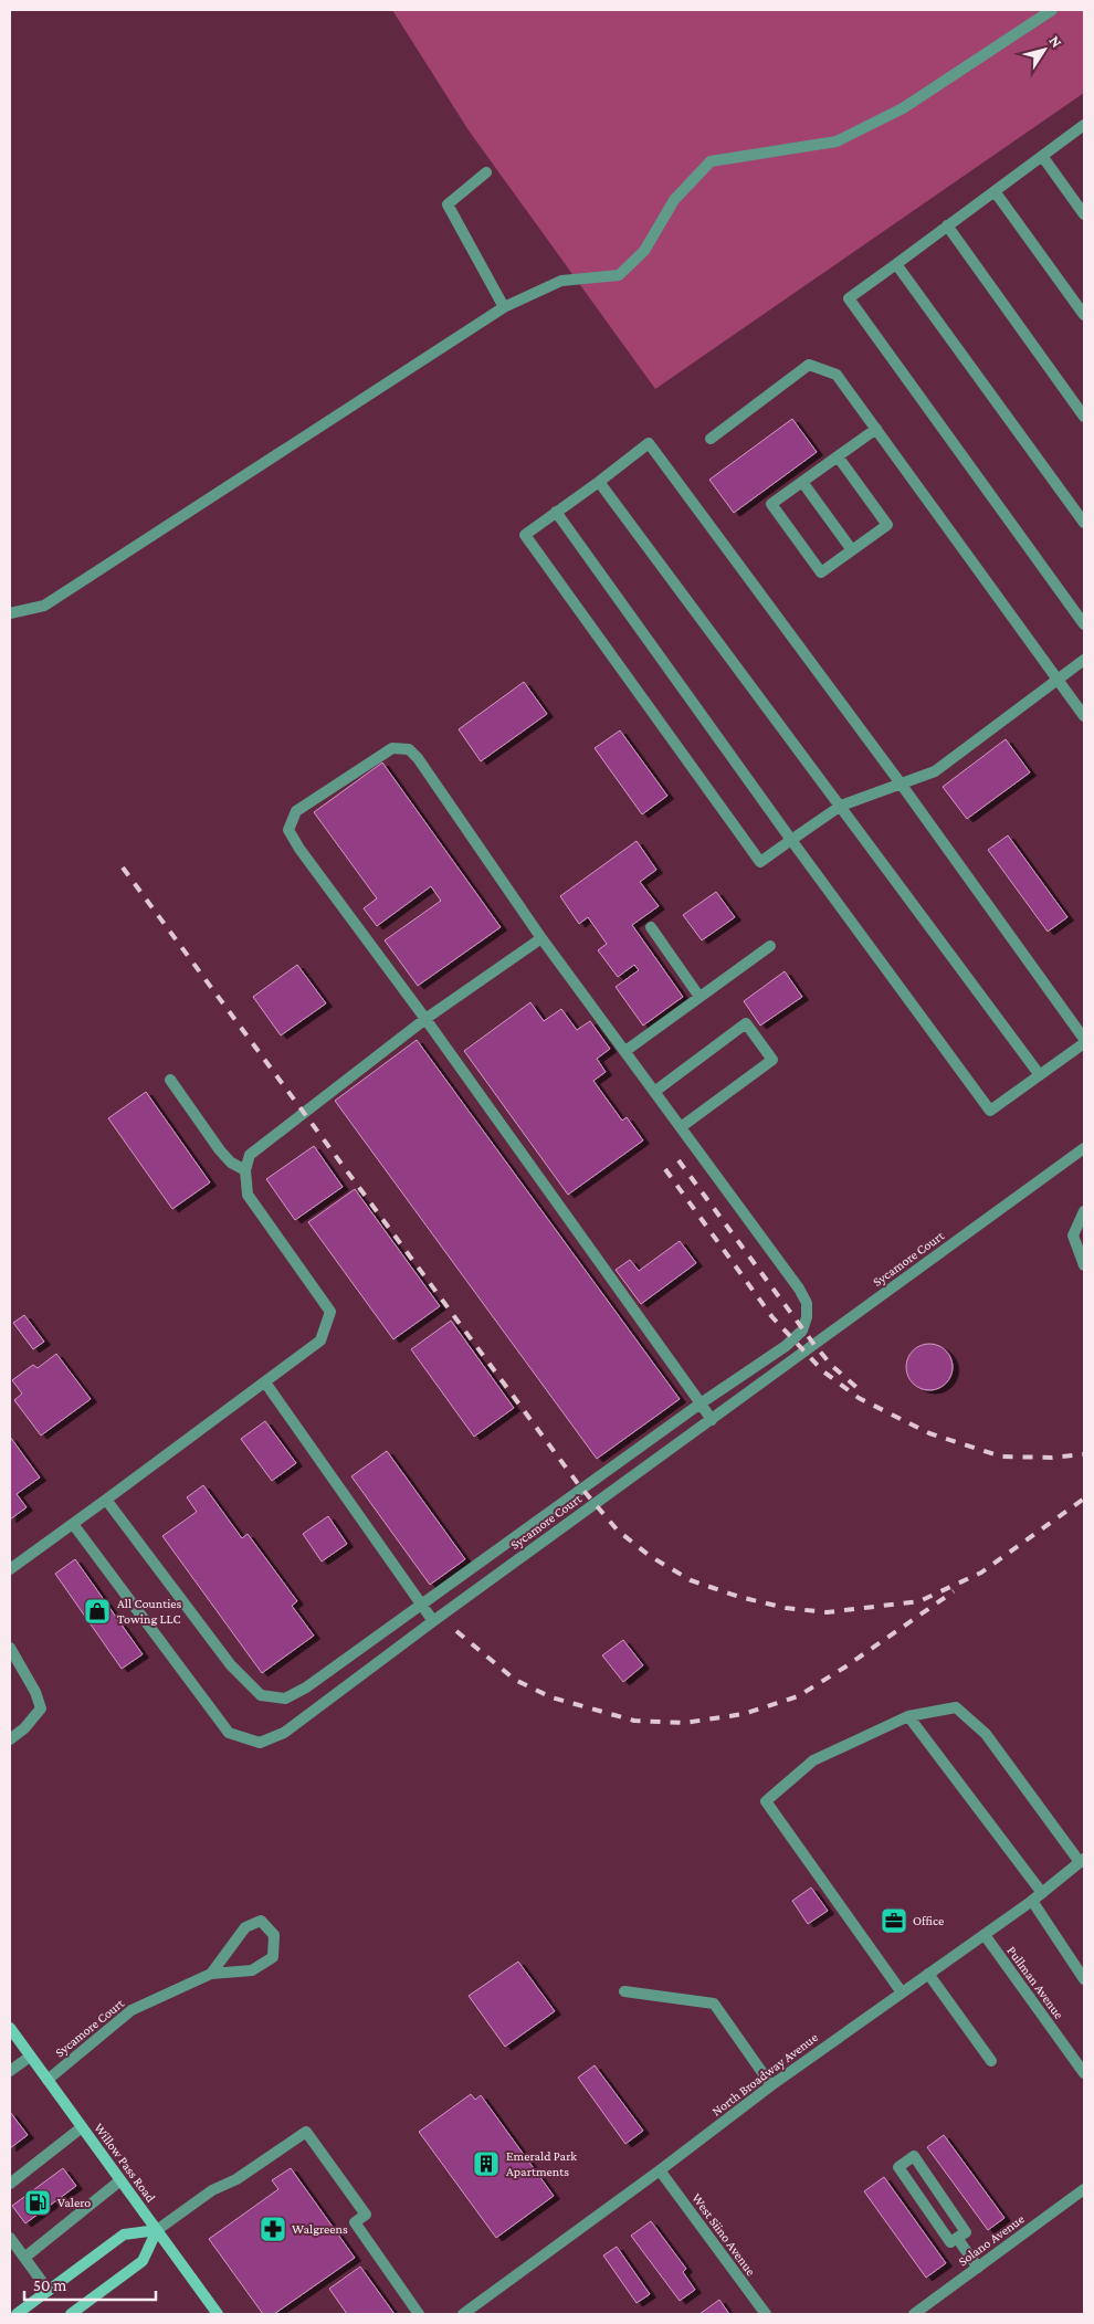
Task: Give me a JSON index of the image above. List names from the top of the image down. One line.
{"streets":{"main road":["Willow Pass Road"],"street":["Sycamore Court","Pullman Avenue","North Broadway Avenue","West Siino Avenue","Solano Avenue"]},"crossings":[["Sycamore Court","Willow Pass Road"],["Pullman Avenue","North Broadway Avenue"],["North Broadway Avenue","West Siino Avenue"]],"places":{"shop":["All Counties Towing LLC"],"office":["Office"],"building":["Emerald Park Apartments"],"fuel station":["Valero"],"pharmacy":["Walgreens"]},"scale_bar":"50 m","north":"top right"}
